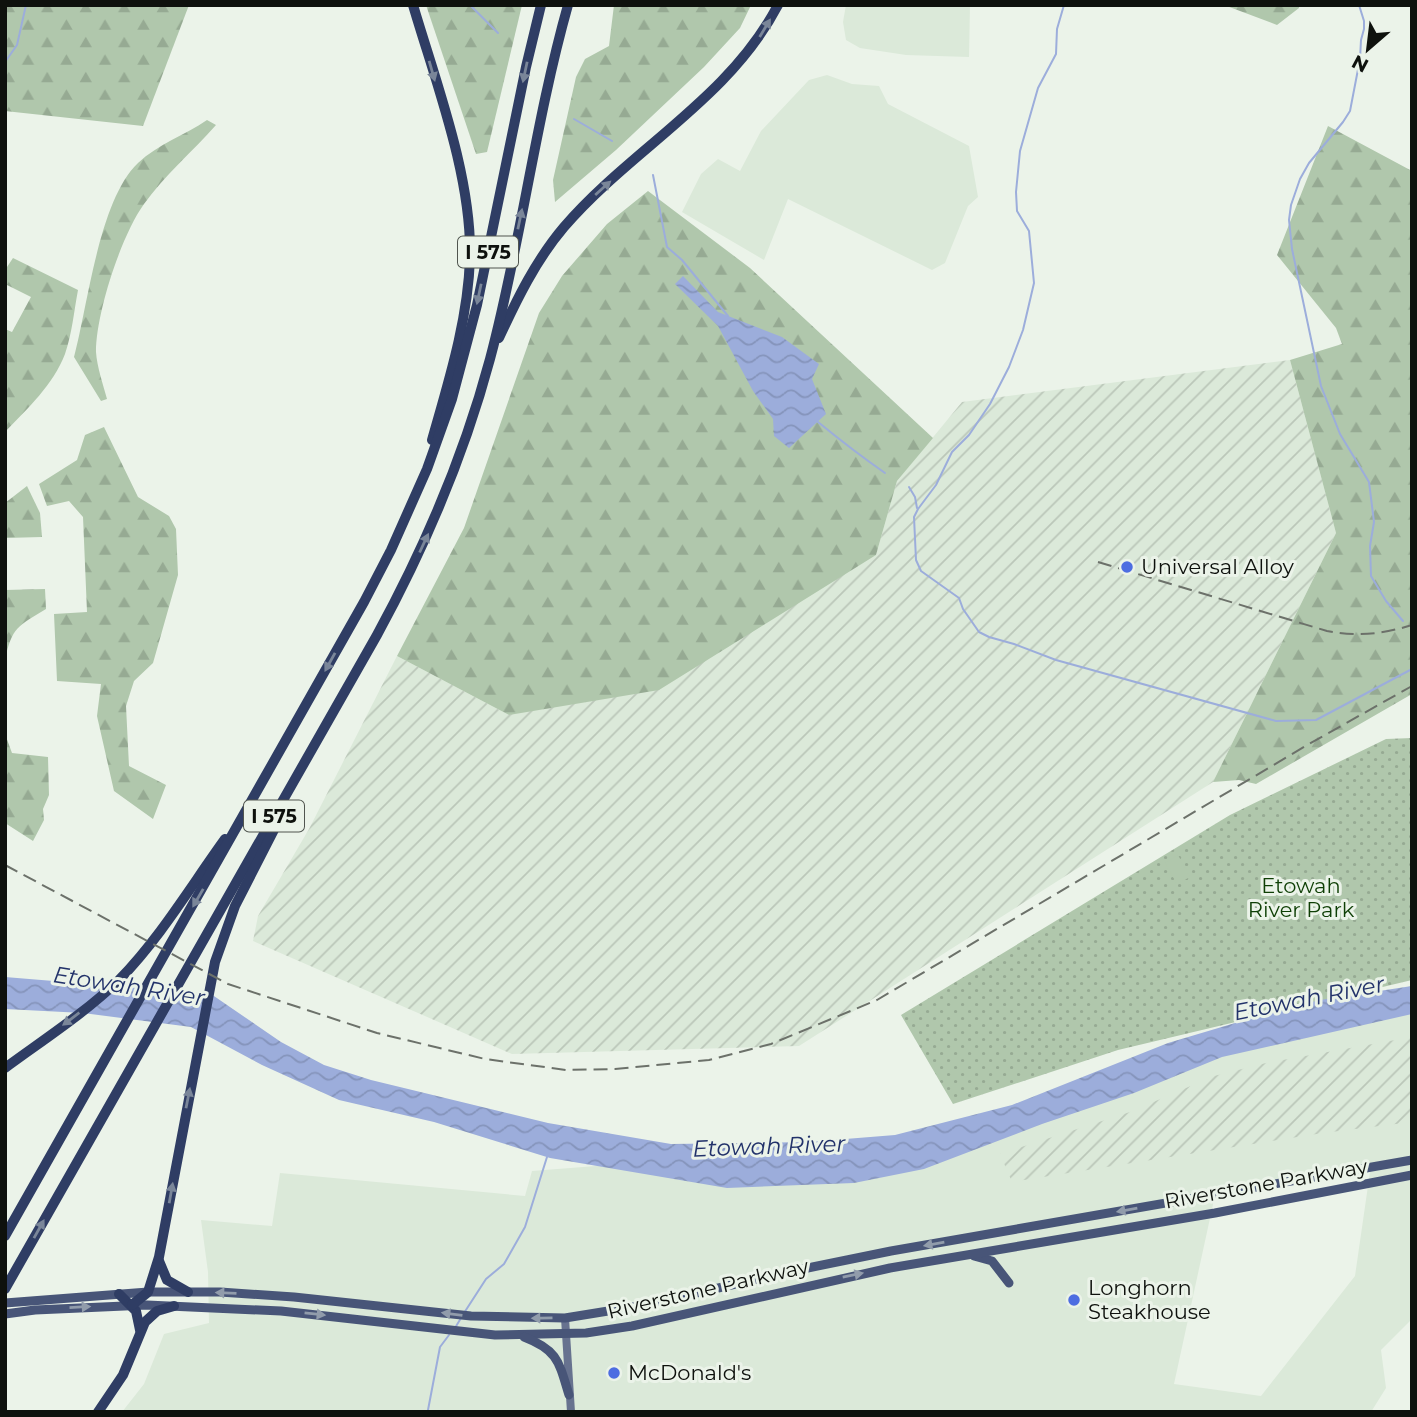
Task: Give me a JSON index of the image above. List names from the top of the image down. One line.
{"streets":{"highway":["I 575"],"main road":["Riverstone Parkway"]},"water":["Etowah River"],"parks":["Etowah River Park"],"places":["Universal Alloy","Longhorn Steakhouse","McDonald's"],"north":"bottom left"}
